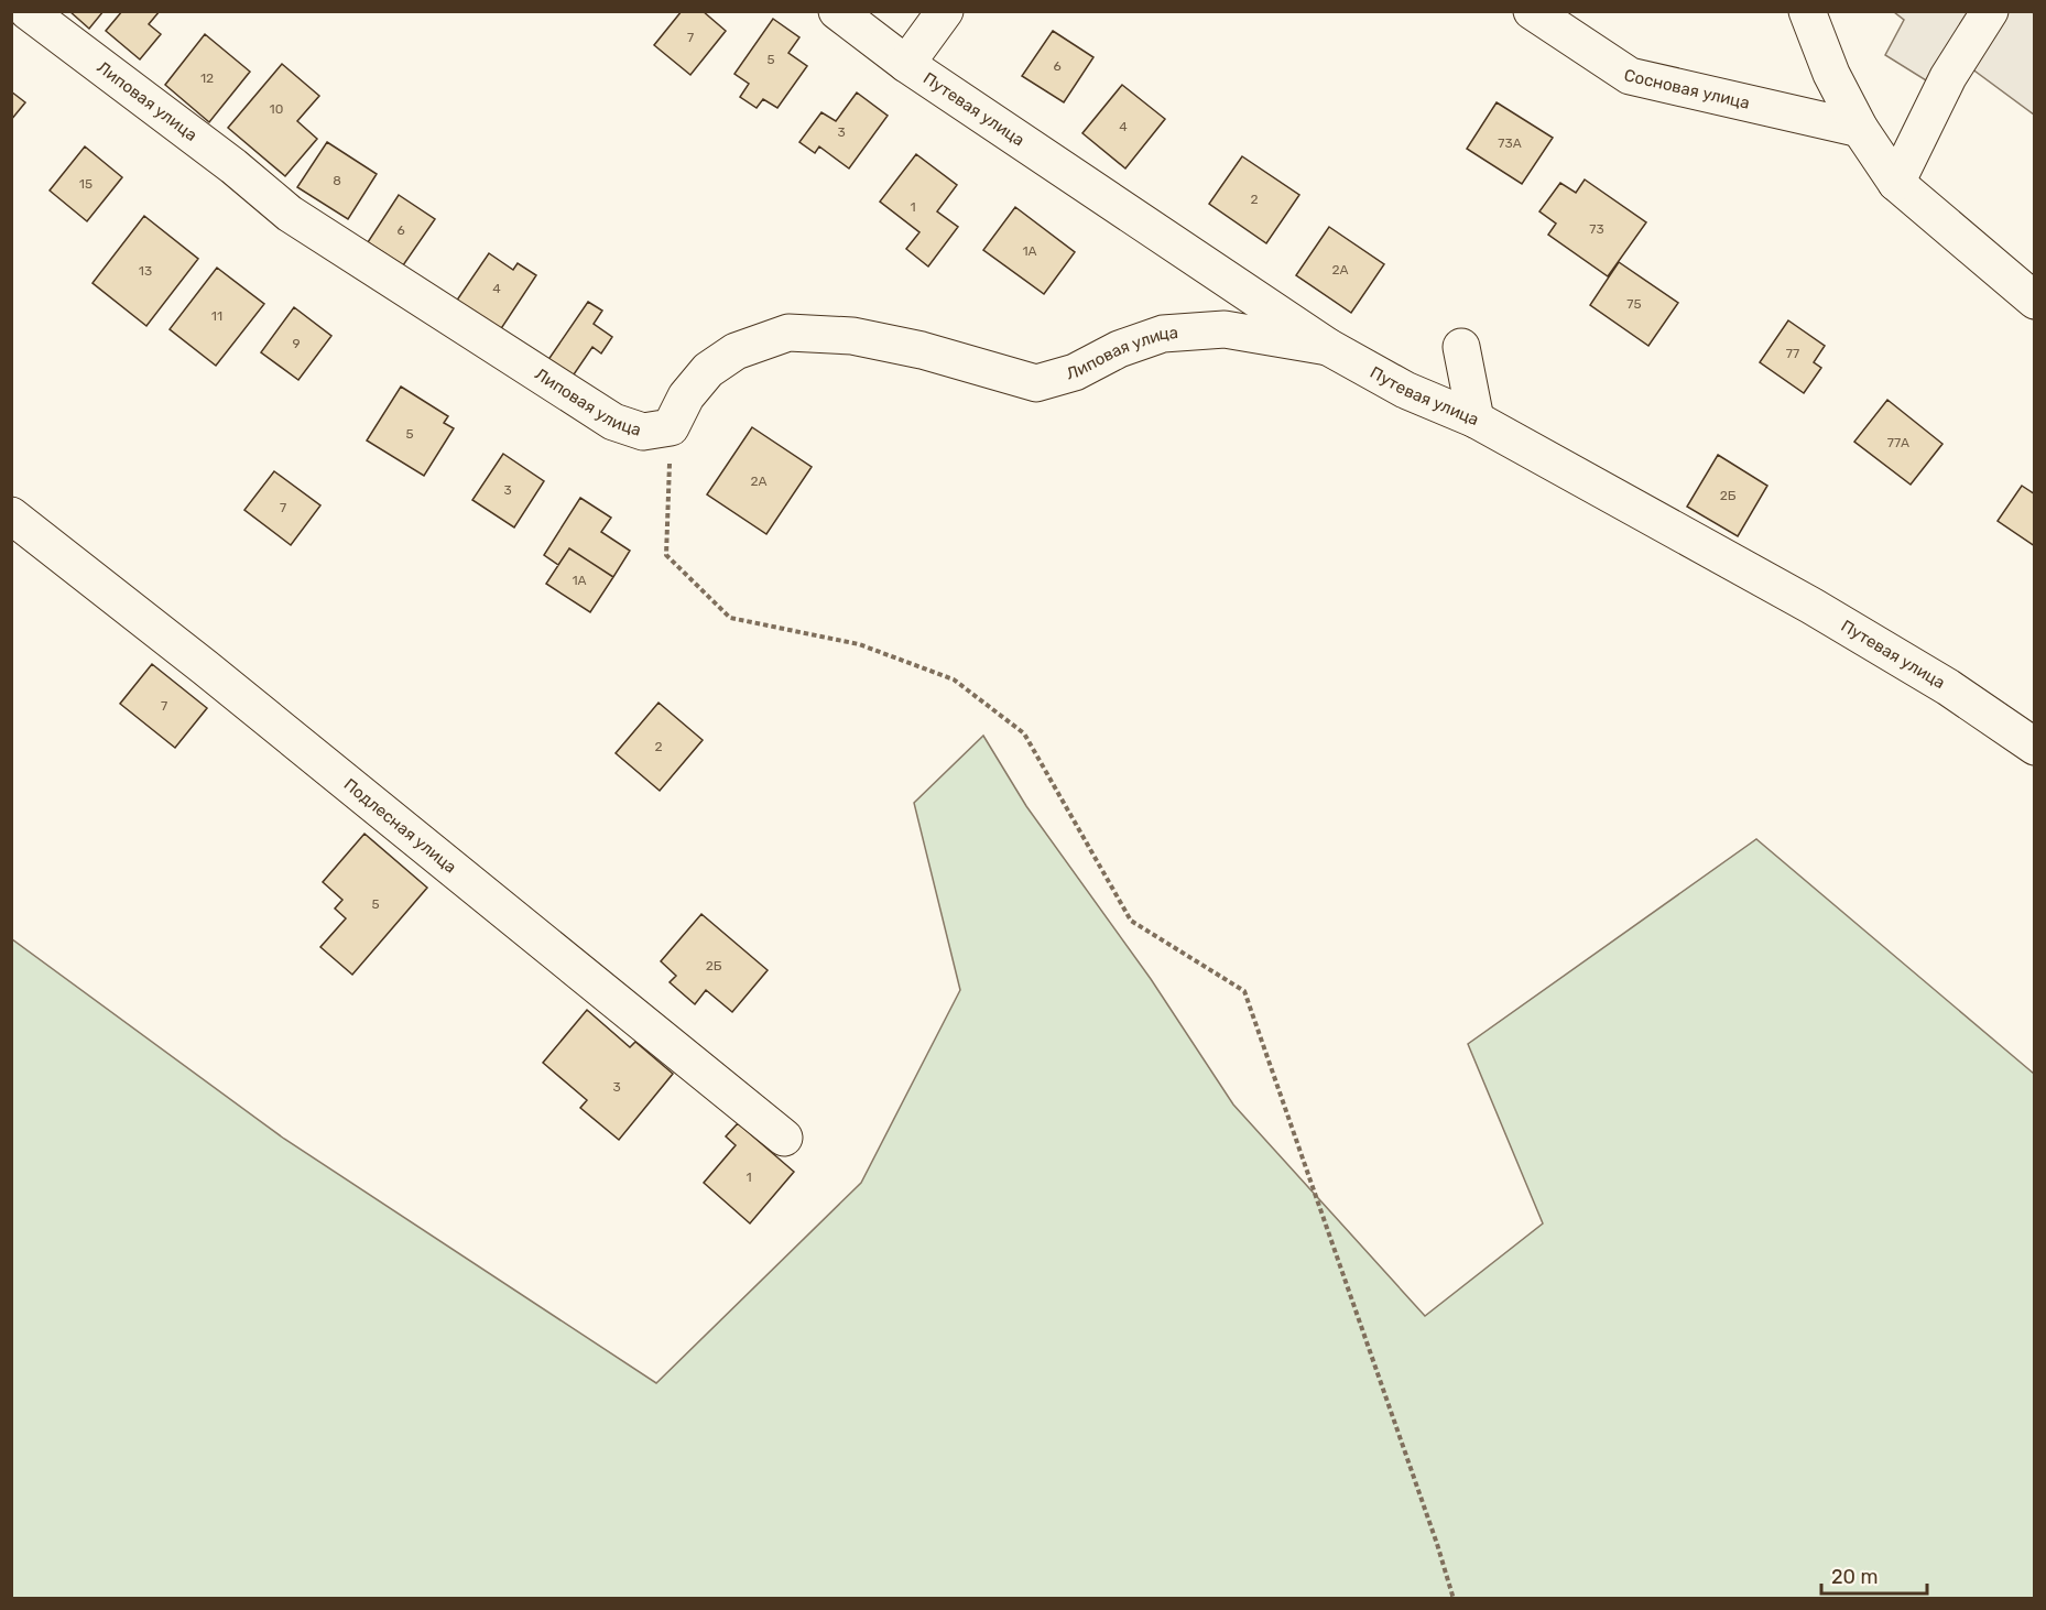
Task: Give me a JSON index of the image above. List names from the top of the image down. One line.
{"streets":{"street":["Сосновая улица","Липовая улица","Путевая улица","Подлесная улица"]},"crossings":[["Липовая улица","Путевая улица"]],"house_numbers":["7","5","6","12","10","4","3","73А","8","15","2","1","73","6","1А","2А","13","4","75","11","9","77","5","77А","2А","3","2Б","7","1А","7","2","5","2Б","3","1"],"scale_bar":"20 m"}
